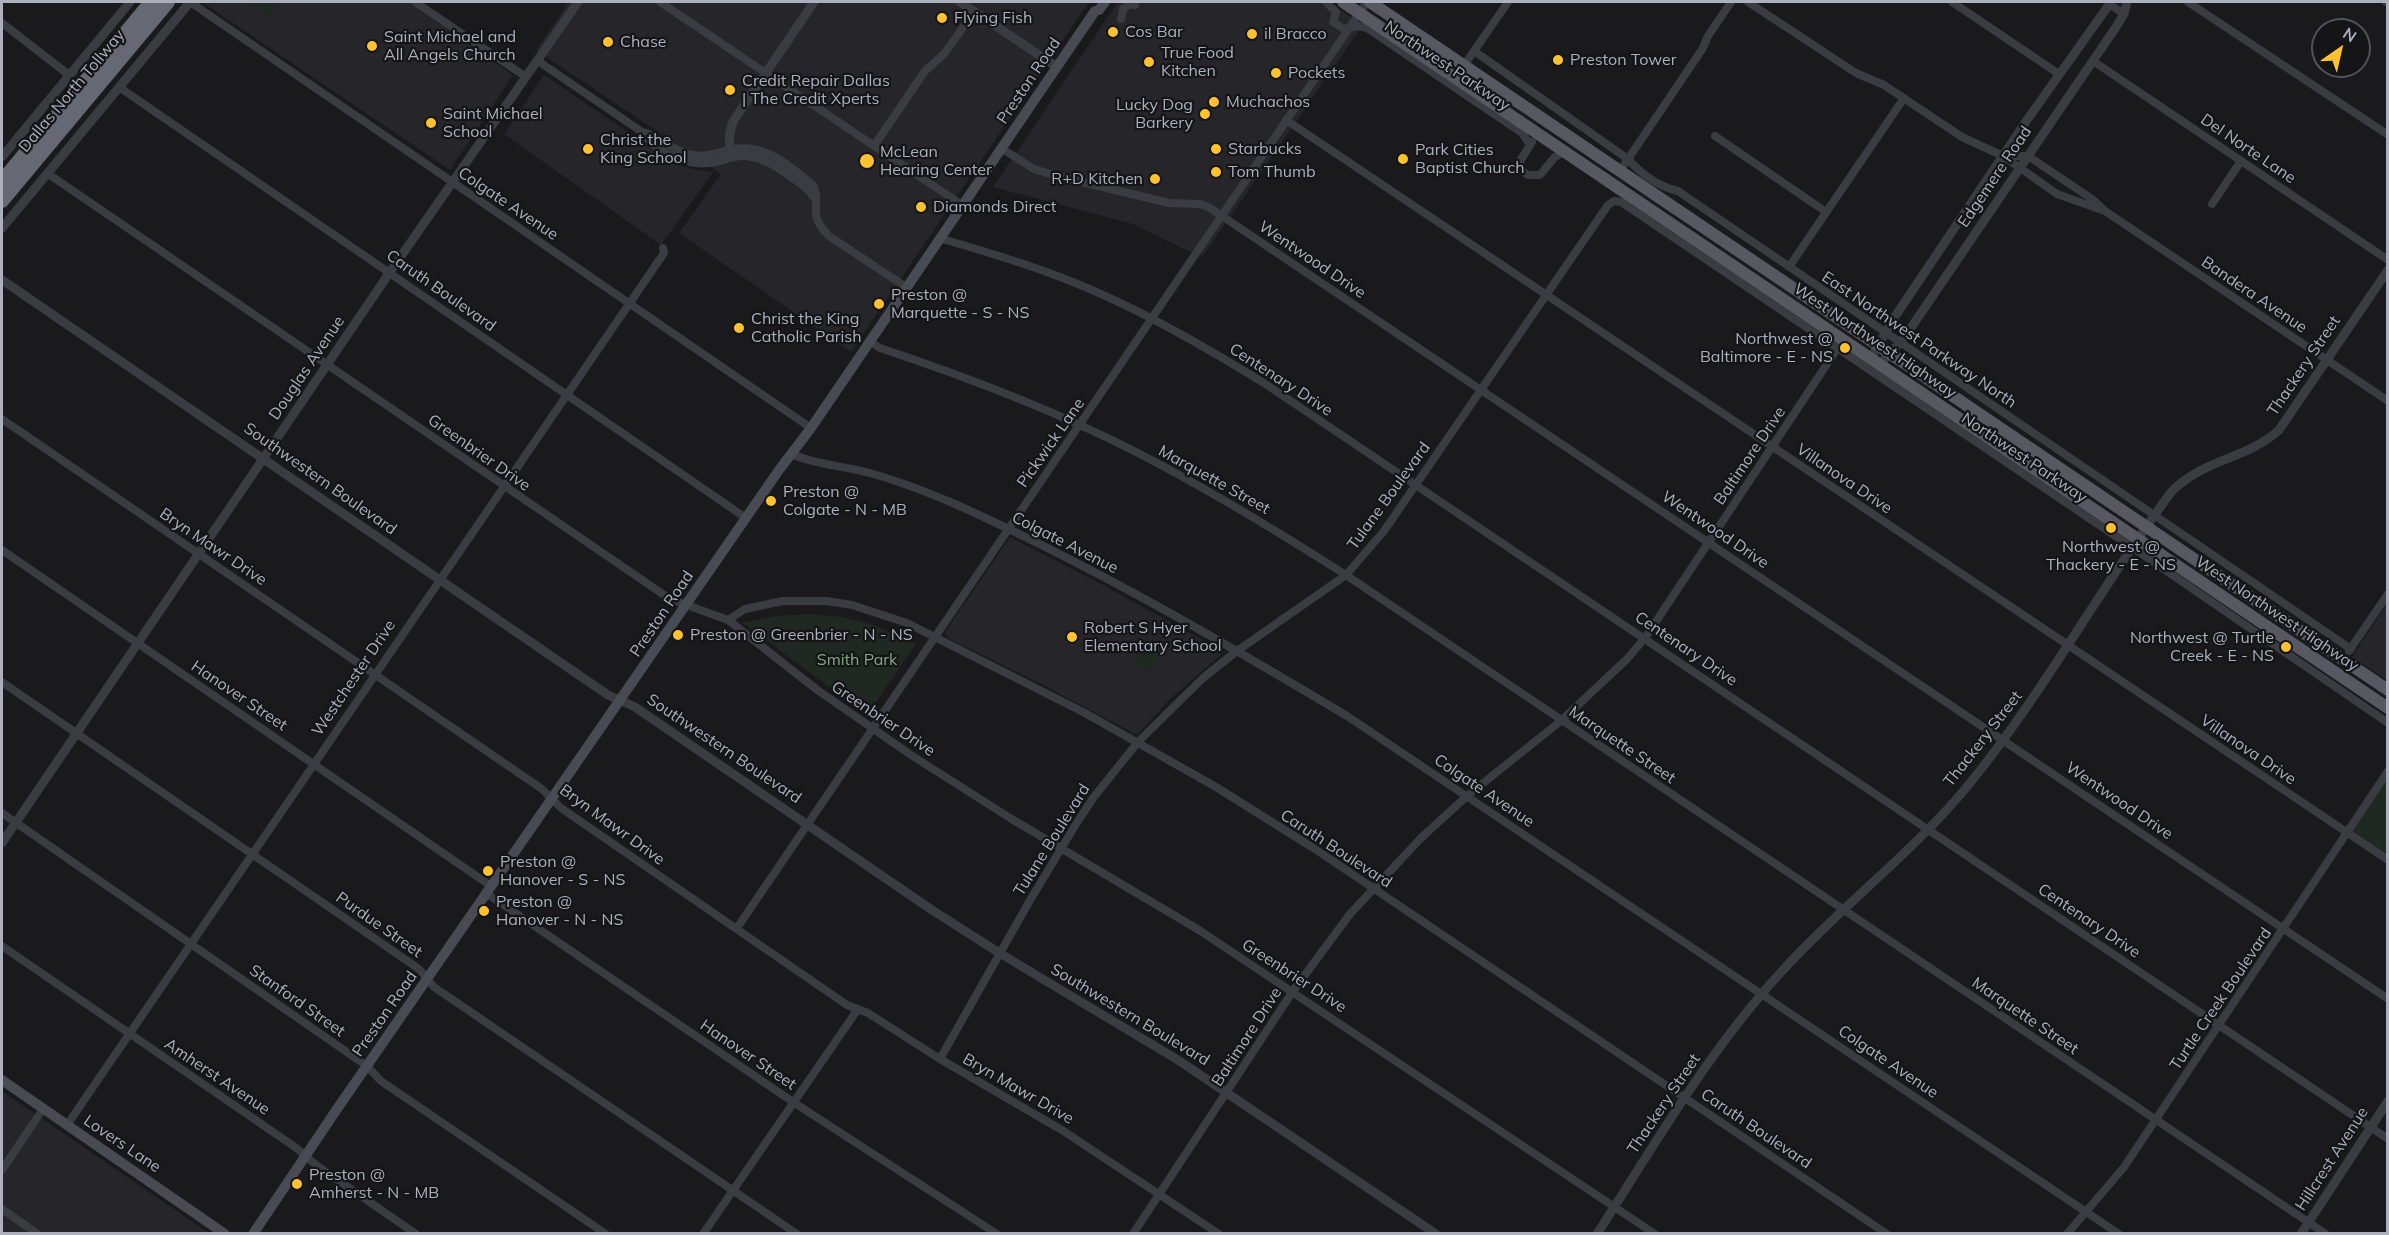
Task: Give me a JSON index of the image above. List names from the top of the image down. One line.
{"streets":{"highway":["Dallas North Tollway"],"main road":["Preston Road","West Northwest Highway","Lovers Lane"],"street":["Northwest Parkway","Del Norte Lane","Edgemere Road","Colgate Avenue","Wentwood Drive","Caruth Boulevard","Bandera Avenue","East Northwest Parkway North","Thackery Street","Douglas Avenue","Centenary Drive","Pickwick Lane","Greenbrier Drive","Baltimore Drive","Southwestern Boulevard","Villanova Drive","Marquette Street","Tulane Boulevard","Bryn Mawr Drive","Westchester Drive","Hanover Street","Purdue Street","Turtle Creek Boulevard","Stanford Street","Amherst Avenue","Hillcrest Avenue"]},"crossings":[["Northwest Parkway","West Northwest Highway"],["Northwest Parkway","Thackery Street"],["Northwest Parkway","Pickwick Lane"],["Northwest Parkway","Baltimore Drive"],["Northwest Parkway","Tulane Boulevard"],["Preston Road","Colgate Avenue"],["Preston Road","Wentwood Drive"],["Preston Road","Caruth Boulevard"],["Preston Road","Centenary Drive"],["Preston Road","Greenbrier Drive"],["Preston Road","Southwestern Boulevard"],["Preston Road","Marquette Street"],["Preston Road","Bryn Mawr Drive"],["Preston Road","Hanover Street"],["Preston Road","Purdue Street"],["Preston Road","Stanford Street"],["Preston Road","Amherst Avenue"],["Del Norte Lane","Edgemere Road"],["Edgemere Road","Bandera Avenue"],["Edgemere Road","East Northwest Parkway North"],["Edgemere Road","West Northwest Highway"],["Colgate Avenue","Thackery Street"],["Colgate Avenue","Douglas Avenue"],["Colgate Avenue","Pickwick Lane"],["Colgate Avenue","Baltimore Drive"],["Colgate Avenue","Tulane Boulevard"],["Colgate Avenue","Westchester Drive"],["Colgate Avenue","Turtle Creek Boulevard"],["Wentwood Drive","Thackery Street"],["Wentwood Drive","Pickwick Lane"],["Wentwood Drive","Baltimore Drive"],["Wentwood Drive","Tulane Boulevard"],["Wentwood Drive","Turtle Creek Boulevard"],["Caruth Boulevard","Thackery Street"],["Caruth Boulevard","Douglas Avenue"],["Caruth Boulevard","Pickwick Lane"],["Caruth Boulevard","Greenbrier Drive"],["Caruth Boulevard","Baltimore Drive"],["Caruth Boulevard","Tulane Boulevard"],["Caruth Boulevard","Westchester Drive"],["Bandera Avenue","Thackery Street"],["East Northwest Parkway North","Thackery Street"],["West Northwest Highway","Thackery Street"],["West Northwest Highway","Pickwick Lane"],["Thackery Street","Centenary Drive"],["Thackery Street","Greenbrier Drive"],["Thackery Street","Villanova Drive"],["Thackery Street","Marquette Street"],["Douglas Avenue","Greenbrier Drive"],["Douglas Avenue","Southwestern Boulevard"],["Douglas Avenue","Bryn Mawr Drive"],["Douglas Avenue","Hanover Street"],["Douglas Avenue","Purdue Street"],["Douglas Avenue","Stanford Street"],["Centenary Drive","Pickwick Lane"],["Centenary Drive","Baltimore Drive"],["Centenary Drive","Tulane Boulevard"],["Centenary Drive","Turtle Creek Boulevard"],["Centenary Drive","Hillcrest Avenue"],["Pickwick Lane","Greenbrier Drive"],["Pickwick Lane","Southwestern Boulevard"],["Pickwick Lane","Villanova Drive"],["Pickwick Lane","Marquette Street"],["Pickwick Lane","Bryn Mawr Drive"],["Greenbrier Drive","Baltimore Drive"],["Greenbrier Drive","Tulane Boulevard"],["Greenbrier Drive","Westchester Drive"],["Baltimore Drive","Southwestern Boulevard"],["Baltimore Drive","Villanova Drive"],["Baltimore Drive","Marquette Street"],["Baltimore Drive","Bryn Mawr Drive"],["Southwestern Boulevard","Tulane Boulevard"],["Southwestern Boulevard","Westchester Drive"],["Villanova Drive","Tulane Boulevard"],["Villanova Drive","Turtle Creek Boulevard"],["Marquette Street","Tulane Boulevard"],["Marquette Street","Turtle Creek Boulevard"],["Marquette Street","Hillcrest Avenue"],["Tulane Boulevard","Bryn Mawr Drive"],["Bryn Mawr Drive","Westchester Drive"],["Westchester Drive","Hanover Street"],["Westchester Drive","Purdue Street"],["Westchester Drive","Stanford Street"],["Westchester Drive","Amherst Avenue"],["Westchester Drive","Lovers Lane"]],"parks":["Smith Park"],"places":["Flying Fish","Cos Bar","il Bracco","Chase","Saint Michael and All Angels Church","Preston Tower","True Food Kitchen","Pockets","Credit Repair Dallas | The Credit Xperts","Muchachos","Lucky Dog Barkery","Saint Michael School","Christ the King School","Starbucks","Park Cities Baptist Church","McLean Hearing Center","Tom Thumb","R+D Kitchen","Diamonds Direct","Preston @ Marquette - S - NS","Christ the King Catholic Parish","Northwest @ Baltimore - E - NS","Preston @ Colgate - N - MB","Northwest @ Thackery - E - NS","Preston @ Greenbrier - N - NS","Robert S Hyer Elementary School","Northwest @ Turtle Creek - E - NS","Preston @ Hanover - S - NS","Preston @ Hanover - N - NS","Preston @ Amherst - N - MB"],"north":"top right"}
